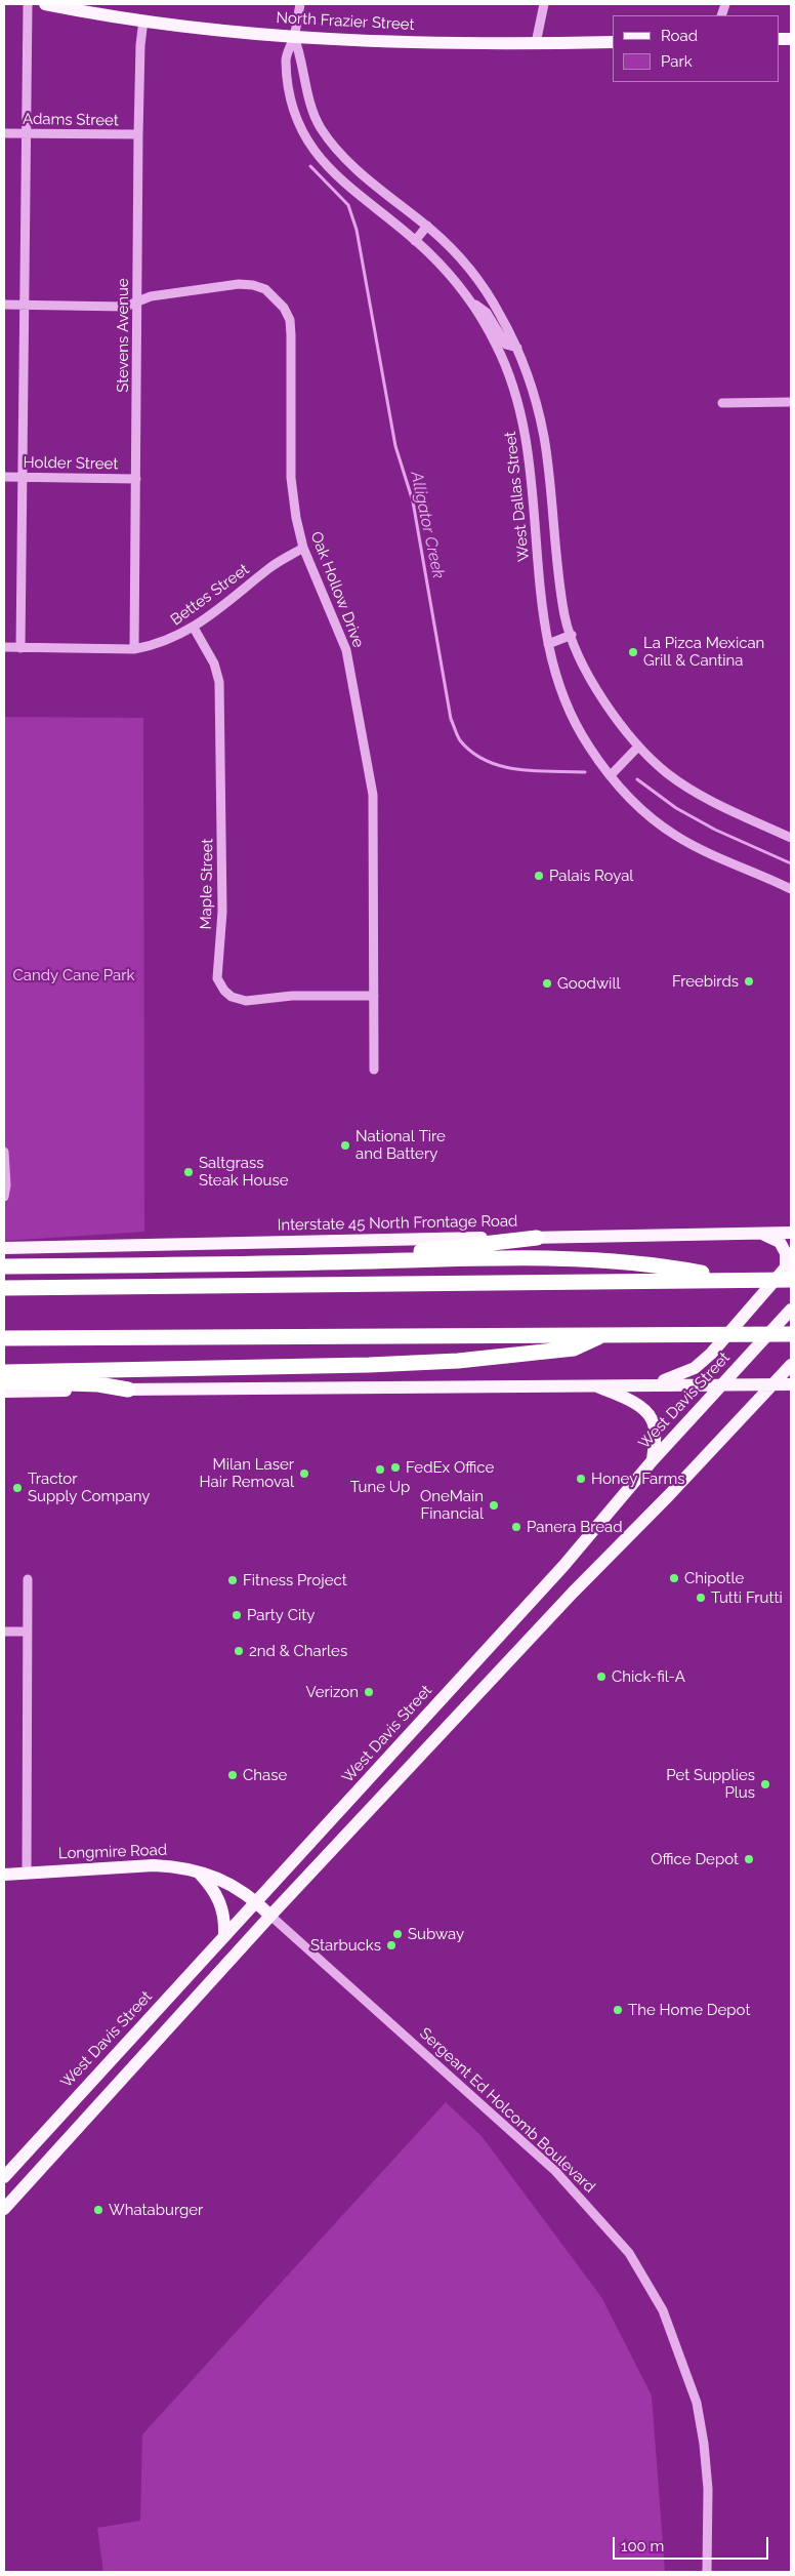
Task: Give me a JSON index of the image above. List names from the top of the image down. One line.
{"streets":{"main road":["North Frazier Street","Interstate 45 North Frontage Road","West Davis Street","Longmire Road"],"street":["Adams Street","Stevens Avenue","Holder Street","West Dallas Street","Oak Hollow Drive","Bettes Street","Maple Street","Sergeant Ed Holcomb Boulevard"]},"crossings":[["North Frazier Street","Stevens Avenue"],["North Frazier Street","West Dallas Street"],["Adams Street","Stevens Avenue"],["Stevens Avenue","Holder Street"],["Stevens Avenue","Oak Hollow Drive"],["Stevens Avenue","Bettes Street"],["Oak Hollow Drive","Bettes Street"],["Oak Hollow Drive","Maple Street"],["Bettes Street","Maple Street"],["West Davis Street","Longmire Road"],["Longmire Road","Sergeant Ed Holcomb Boulevard"]],"water":["Alligator Creek"],"parks":["Candy Cane Park"],"places":["La Pizca Mexican Grill & Cantina","Palais Royal","Freebirds","Goodwill","National Tire and Battery","Saltgrass Steak House","FedEx Office","Tune Up","Milan Laser Hair Removal","Honey Farms","Tractor Supply Company","OneMain Financial","Panera Bread","Chipotle","Fitness Project","Tutti Frutti","Party City","2nd & Charles","Chick-fil-A","Verizon","Chase","Pet Supplies Plus","Office Depot","Subway","Starbucks","The Home Depot","Whataburger"],"legend":["Road","Park"],"scale_bar":"100 m"}
